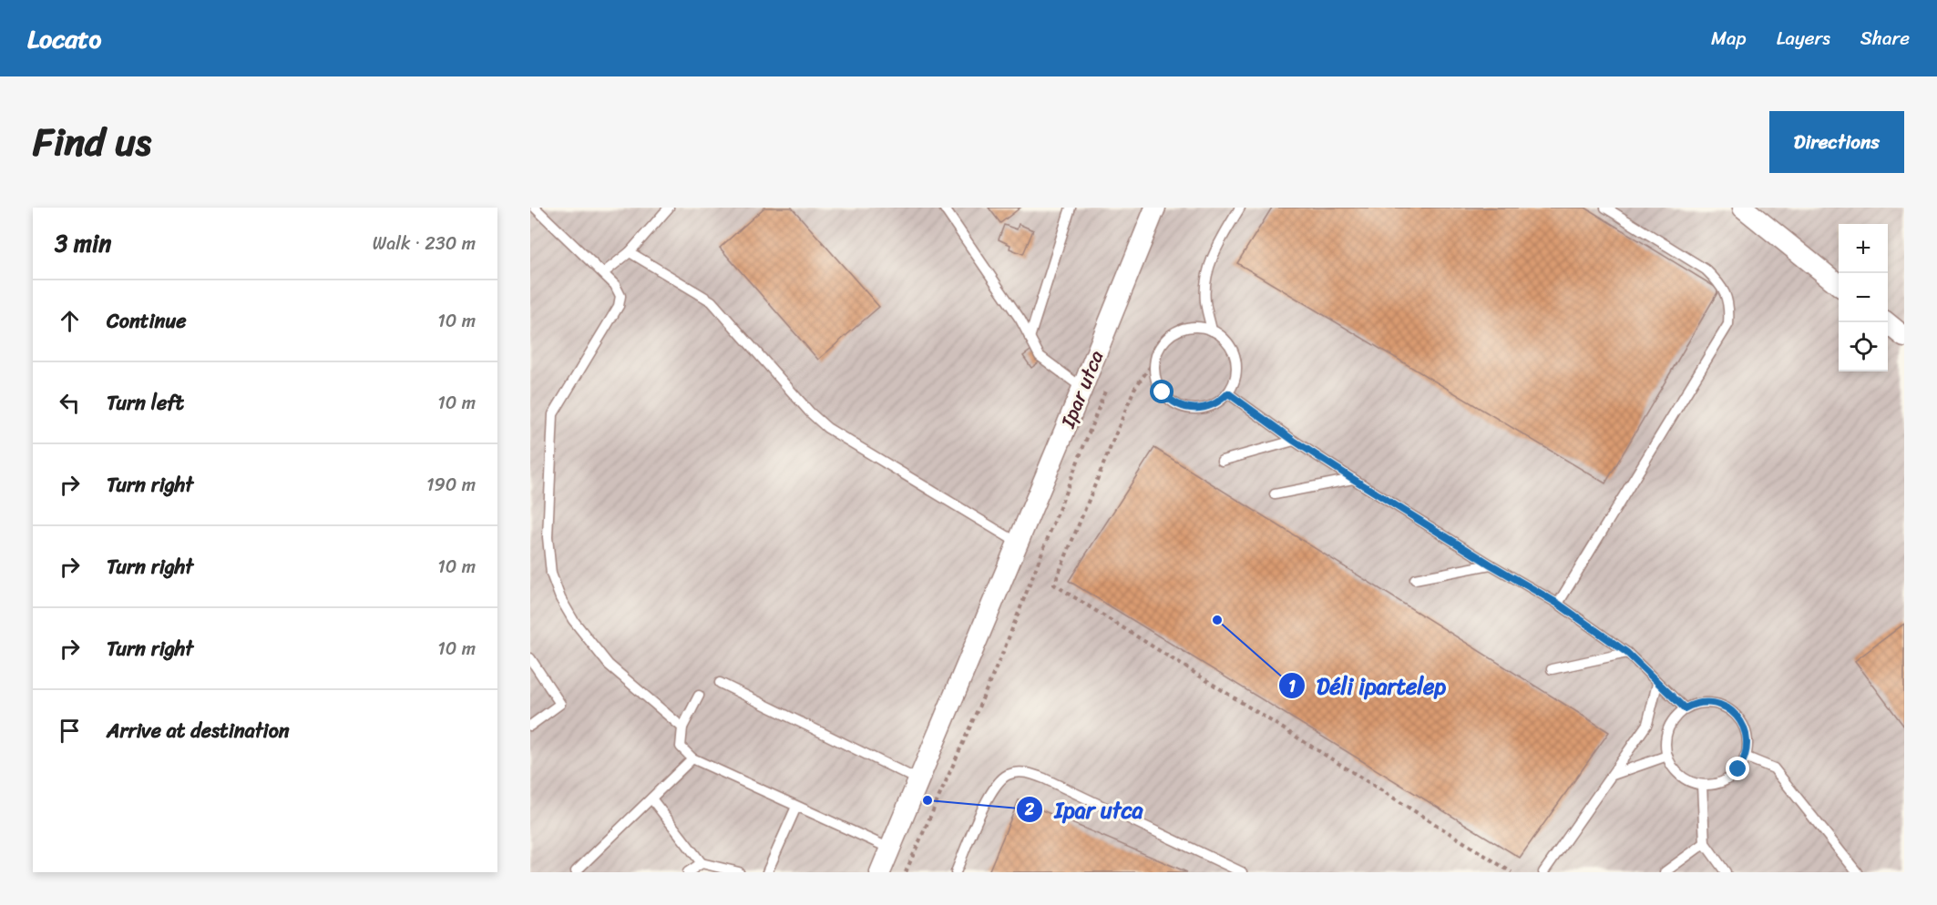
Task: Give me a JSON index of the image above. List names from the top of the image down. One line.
{"streets":{"street":["Ipar utca"]},"places":["Déli ipartelep","Ipar utca"],"page":{"header":"Locato","nav":["Map","Layers","Share"],"title":"Find us","buttons":"Directions","heading":["3 min","Walk · 230 m"],"map_buttons":["+","−"],"list":[["Continue","10 m"],["Turn left","10 m"],["Turn right","190 m"],["Turn right","10 m"],["Turn right","10 m"],"Arrive at destination"]}}
